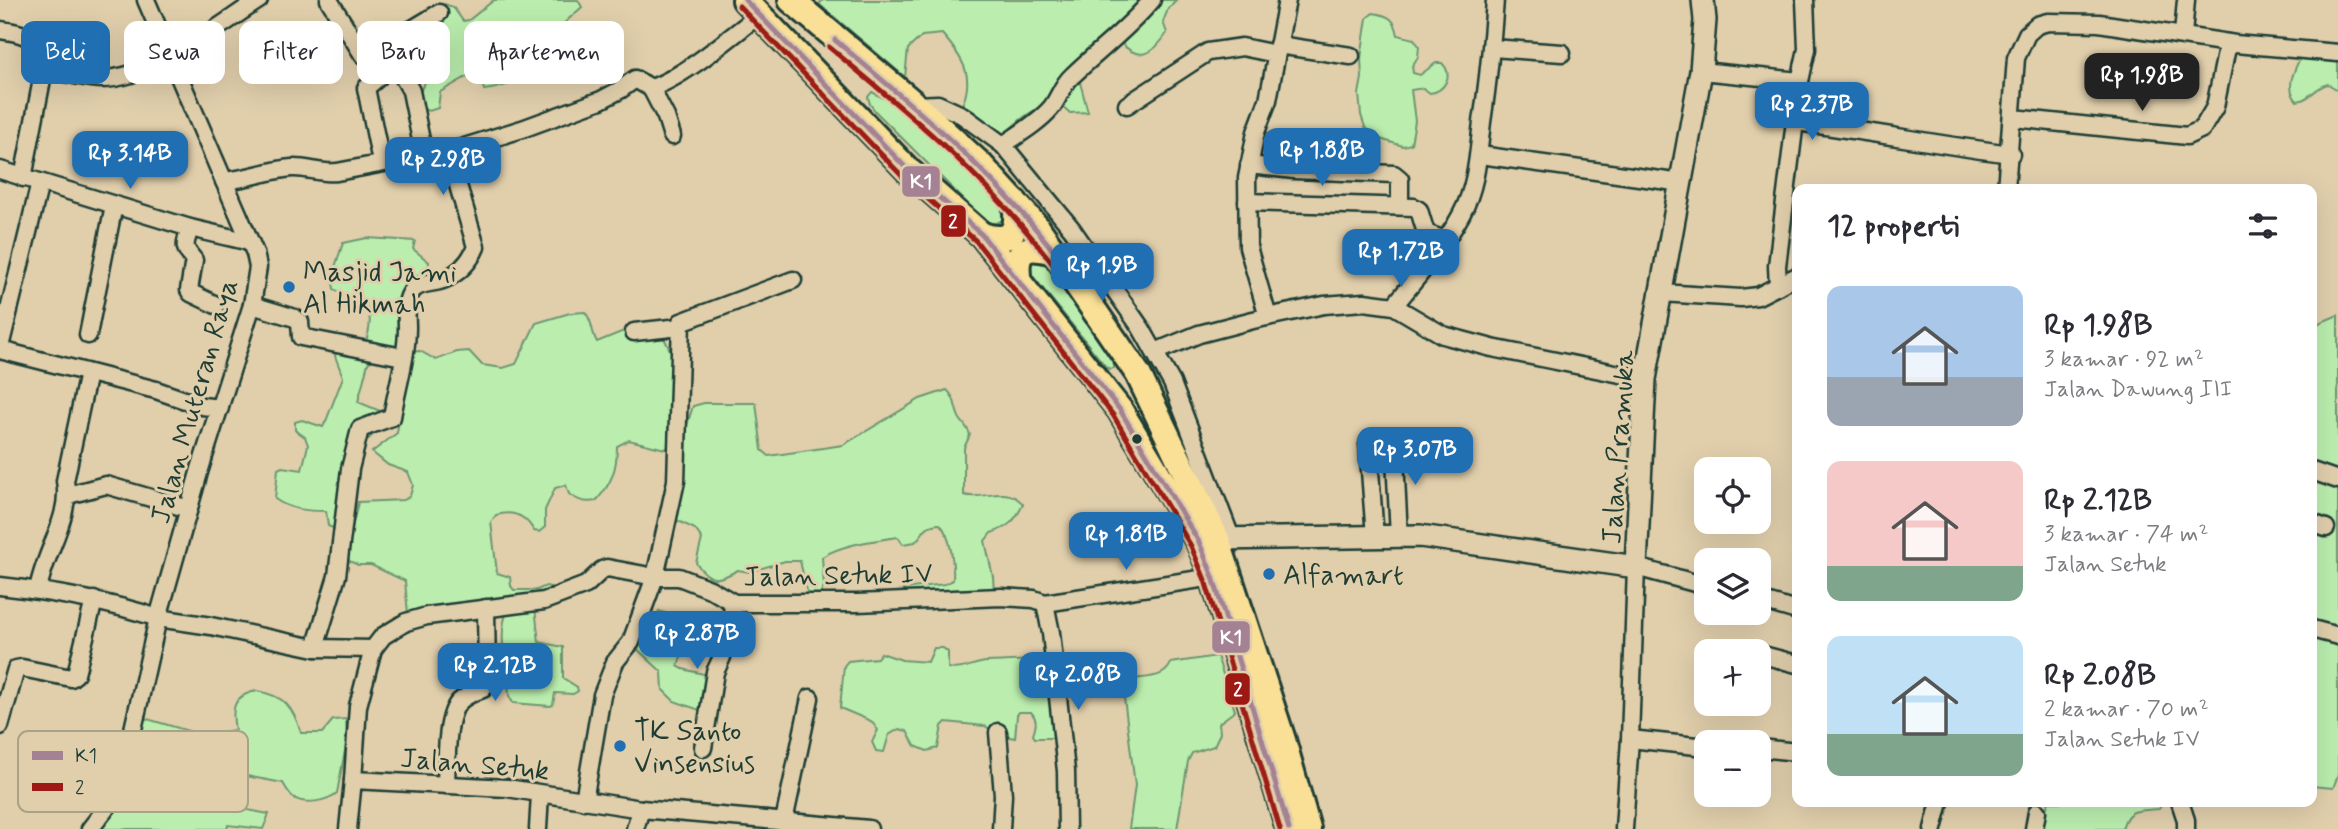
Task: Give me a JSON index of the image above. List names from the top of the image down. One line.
{"streets":{"main road":["Jalan Pramuka"],"street":["Jalan Muteran Raya","Jalan Setuk IV","Jalan Setuk"]},"places":["Masjid Jami Al Hikmah","Alfamart","TK Santo Vinsensius"],"lines":["transit line K1","transit line 2"],"legend":["K1","2"],"page":{"chip":["Beli","Sewa","Filter","Baru","Apartemen"],"price":["Rp 1.98B","Rp 2.37B","Rp 1.88B","Rp 3.14B","Rp 2.98B","Rp 1.72B","Rp 1.9B","Rp 3.07B","Rp 1.81B","Rp 2.87B","Rp 2.12B","Rp 2.08B"],"heading":"12 properti","list":[{"name":"Rp 1.98B","note":"3 kamar · 92 m² · Jalan Dawung III"},{"name":"Rp 2.12B","note":"3 kamar · 74 m² · Jalan Setuk"},{"name":"Rp 2.08B","note":"2 kamar · 70 m² · Jalan Setuk IV"}],"map_buttons":["+","−"]}}
